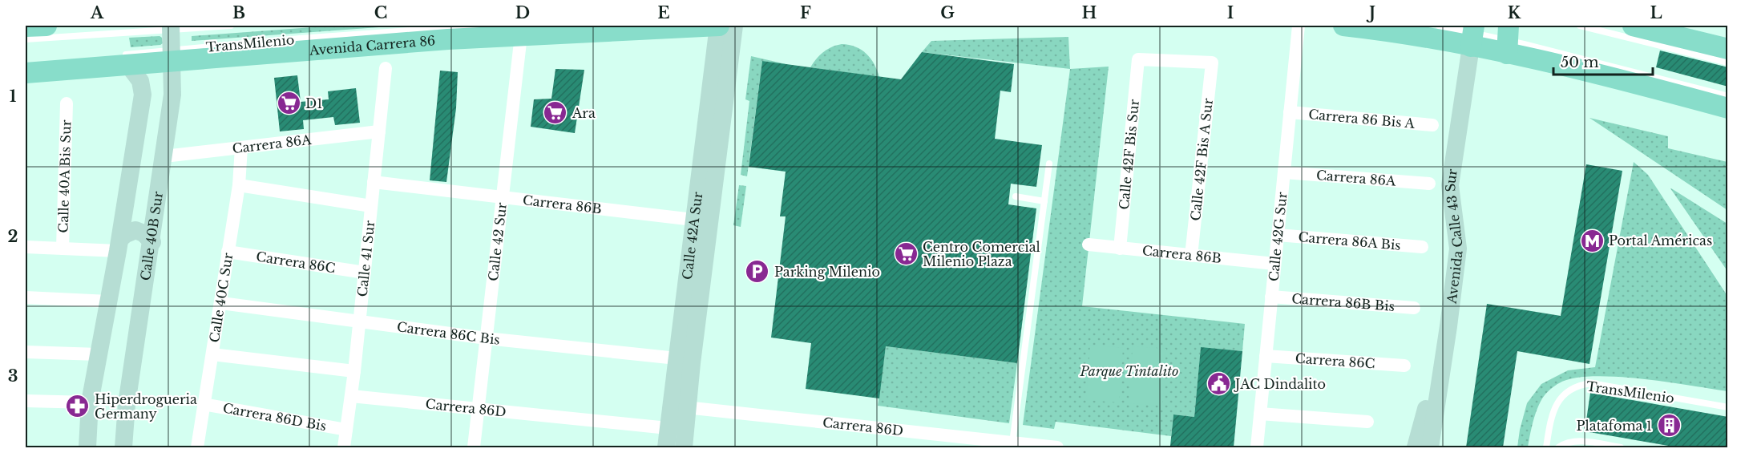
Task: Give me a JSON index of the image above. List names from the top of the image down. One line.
{"streets":{"main road":["Avenida Carrera 86"],"street":["Carrera 86 Bis A","Carrera 86A","Calle 42F Bis Sur","Calle 42F Bis A Sur","Calle 40A Bis Sur","Carrera 86B","Calle 40B Sur","Calle 42A Sur","Calle 42G Sur","Avenida Calle 43 Sur","Carrera 86A Bis","Calle 42 Sur","Calle 41 Sur","Carrera 86C","Calle 40C Sur","Carrera 86B Bis","Carrera 86C Bis","Carrera 86D","Carrera 86D Bis"],"lane":["TransMilenio"]},"crossings":[["TransMilenio","Avenida Carrera 86"],["TransMilenio","Calle 40B Sur"],["Avenida Carrera 86","Calle 40B Sur"],["Avenida Carrera 86","Calle 42A Sur"],["Avenida Carrera 86","Calle 42 Sur"],["Carrera 86 Bis A","Calle 42G Sur"],["Carrera 86A","Calle 40B Sur"],["Carrera 86A","Calle 42G Sur"],["Carrera 86A","Calle 41 Sur"],["Carrera 86A","Calle 40C Sur"],["Calle 42F Bis Sur","Calle 42F Bis A Sur"],["Calle 42F Bis Sur","Carrera 86B"],["Calle 42F Bis A Sur","Carrera 86B"],["Carrera 86B","Calle 42A Sur"],["Carrera 86B","Calle 42G Sur"],["Carrera 86B","Calle 42 Sur"],["Carrera 86B","Calle 41 Sur"],["Calle 42A Sur","Carrera 86C Bis"],["Calle 42A Sur","Carrera 86D"],["Calle 42G Sur","Carrera 86A Bis"],["Calle 42G Sur","Carrera 86C"],["Calle 42G Sur","Carrera 86B Bis"],["Calle 42 Sur","Carrera 86C Bis"],["Calle 42 Sur","Carrera 86D"],["Calle 41 Sur","Carrera 86C"],["Calle 41 Sur","Carrera 86C Bis"],["Calle 41 Sur","Carrera 86D"],["Calle 41 Sur","Carrera 86D Bis"],["Carrera 86C","Calle 40C Sur"],["Calle 40C Sur","Carrera 86C Bis"],["Calle 40C Sur","Carrera 86D Bis"]],"parks":["Parque Tintalito"],"places":{"supermarket":["D1","Ara","Centro Comercial Milenio Plaza"],"metro station":["Portal Américas"],"parking":["Parking Milenio"],"public building":["JAC Dindalito"],"pharmacy":["Hiperdrogueria Germany"],"building":["Platafoma 1"]},"scale_bar":"50 m","grid":{"columns":["A","B","C","D","E","F","G","H","I","J","K","L"],"rows":["1","2","3"]}}
